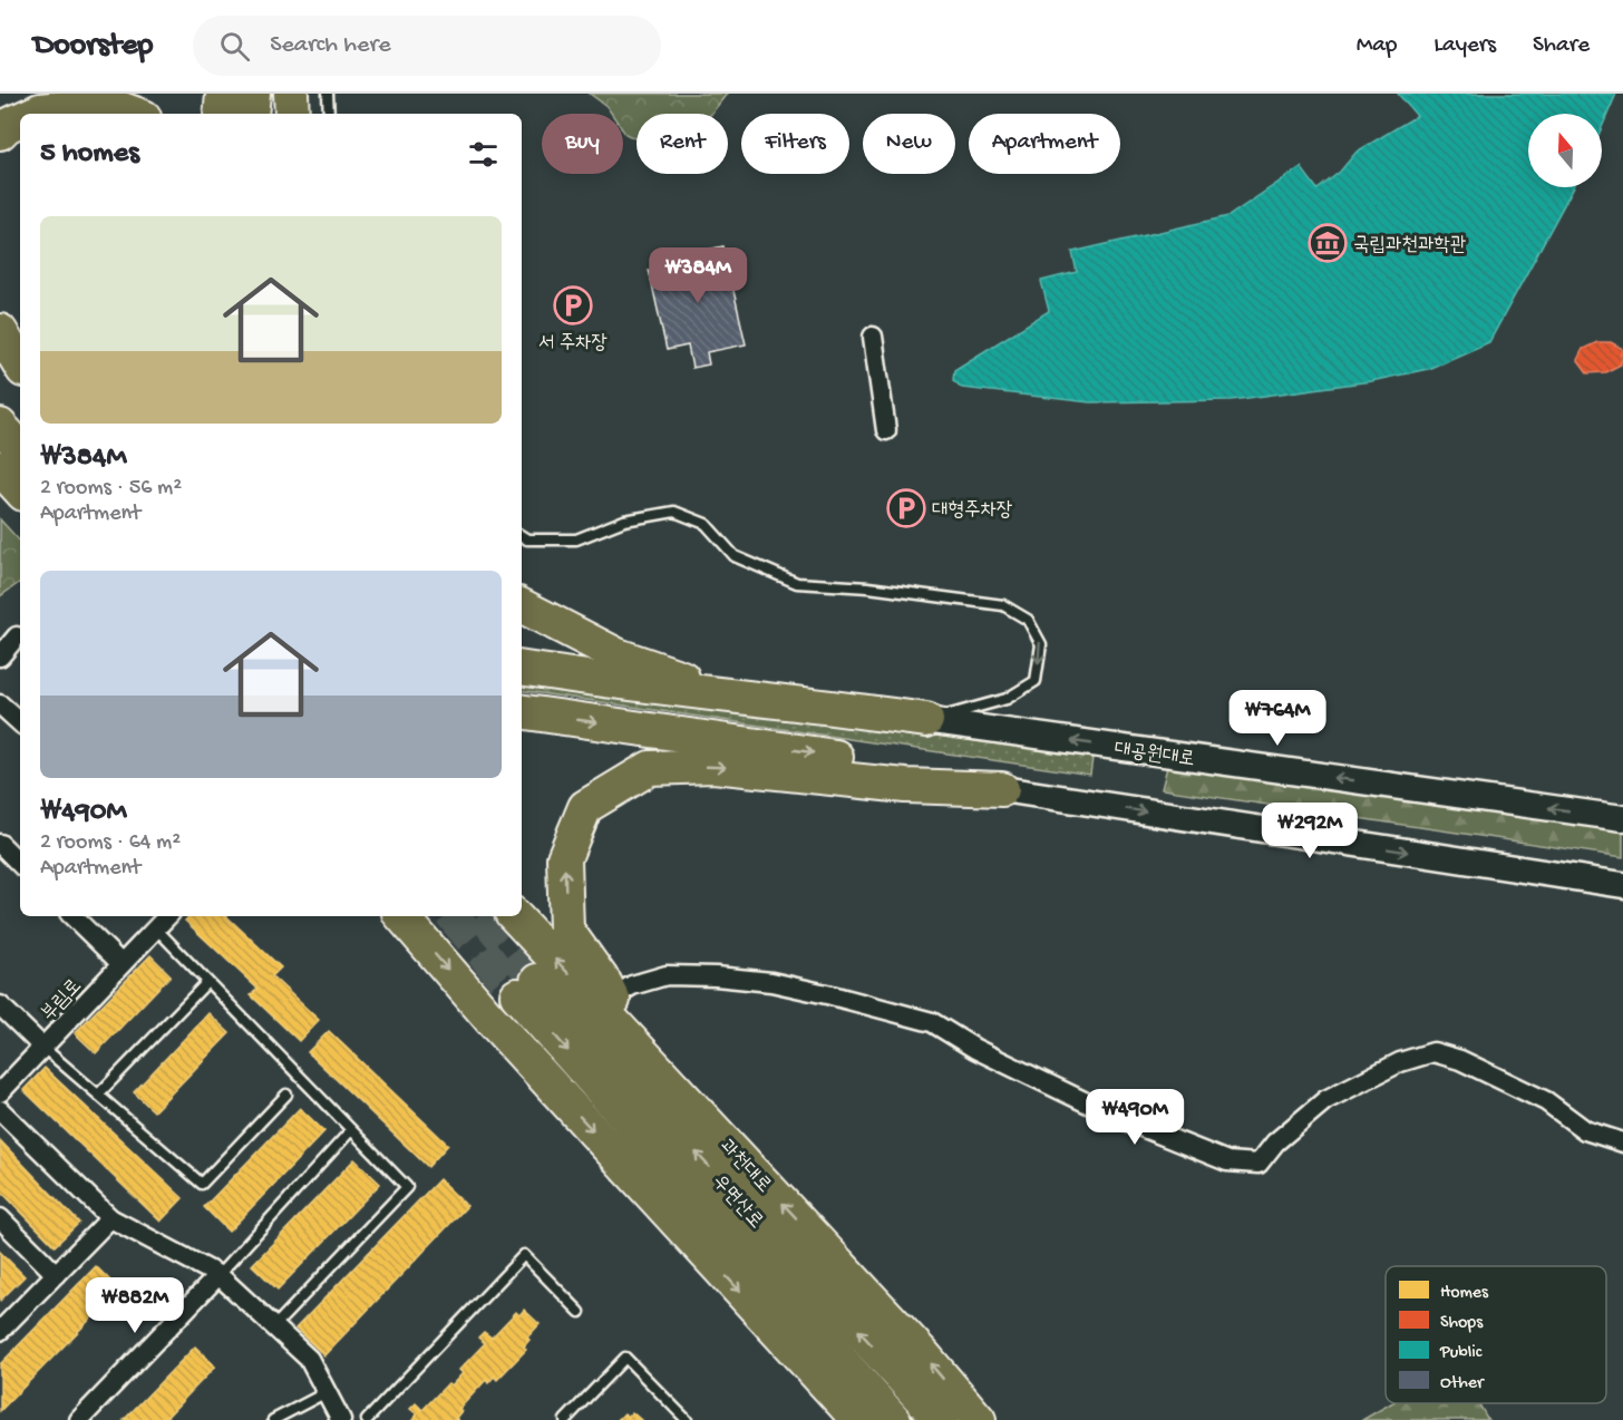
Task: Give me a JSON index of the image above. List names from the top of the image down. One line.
{"streets":{"highway":["과천대로","우면산로"],"street":["대공원대로","부림로"]},"places":{"museum":["국립과천과학관"],"parking":["서 주차장","대형주차장"]},"legend":["Homes","Shops","Public","Other"],"north":"top","page":{"header":"Doorstep","search":"Search here","nav":["Map","Layers","Share"],"chip":["Buy","Rent","Filters","New","Apartment"],"heading":"5 homes","list":[{"name":"₩384M","note":"2 rooms · 56 m² · Apartment"},{"name":"₩490M","note":"2 rooms · 64 m² · Apartment"}],"price":["₩384M","₩764M","₩292M","₩490M","₩882M"]}}
